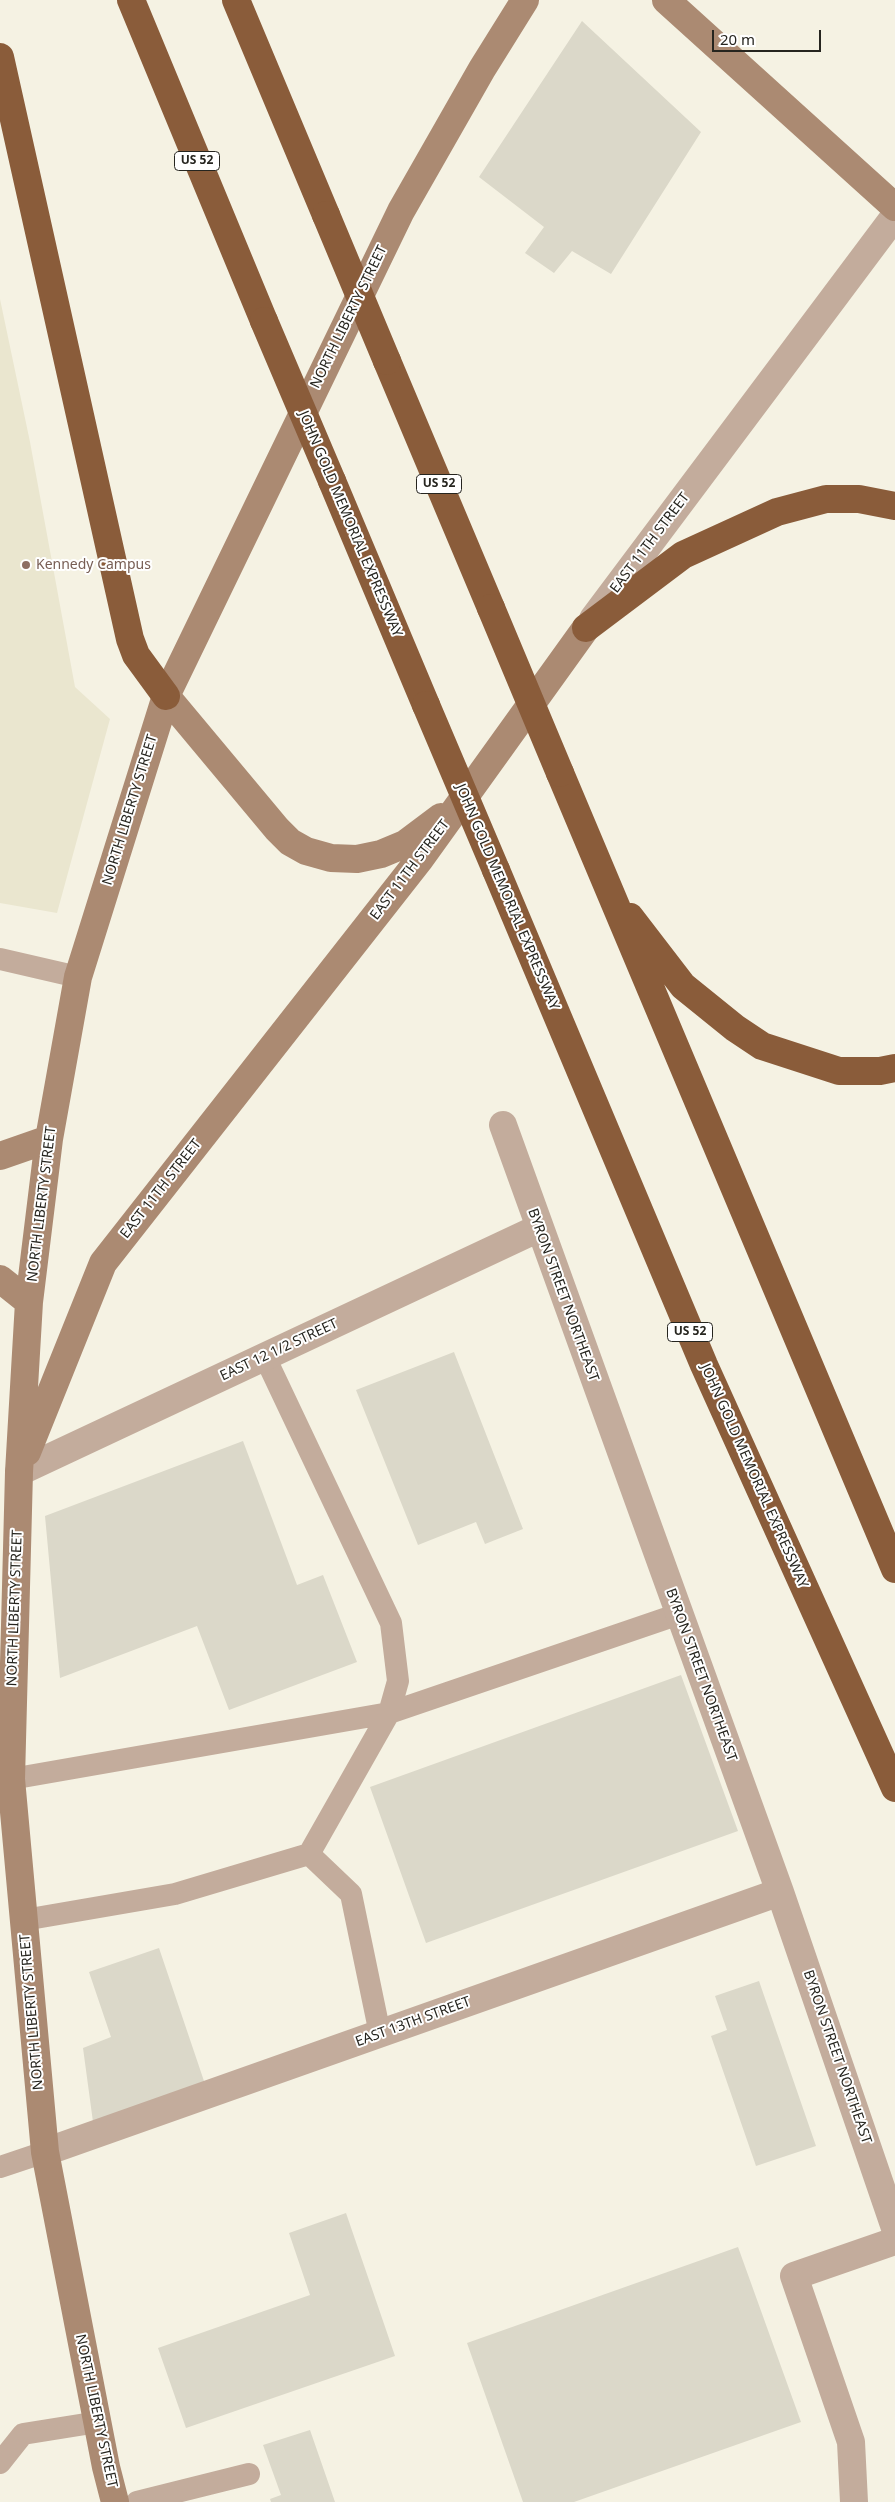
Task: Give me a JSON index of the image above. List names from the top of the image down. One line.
{"streets":{"highway":["US 52","JOHN GOLD MEMORIAL EXPRESSWAY"],"main road":["NORTH LIBERTY STREET","EAST 11TH STREET"],"street":["BYRON STREET NORTHEAST","EAST 12 1/2 STREET","EAST 13TH STREET"]},"crossings":[["NORTH LIBERTY STREET","EAST 11TH STREET"],["NORTH LIBERTY STREET","EAST 12 1/2 STREET"],["NORTH LIBERTY STREET","EAST 13TH STREET"],["EAST 11TH STREET","EAST 12 1/2 STREET"],["BYRON STREET NORTHEAST","EAST 12 1/2 STREET"],["BYRON STREET NORTHEAST","EAST 13TH STREET"]],"places":["Kennedy Campus"],"scale_bar":"20 m"}
